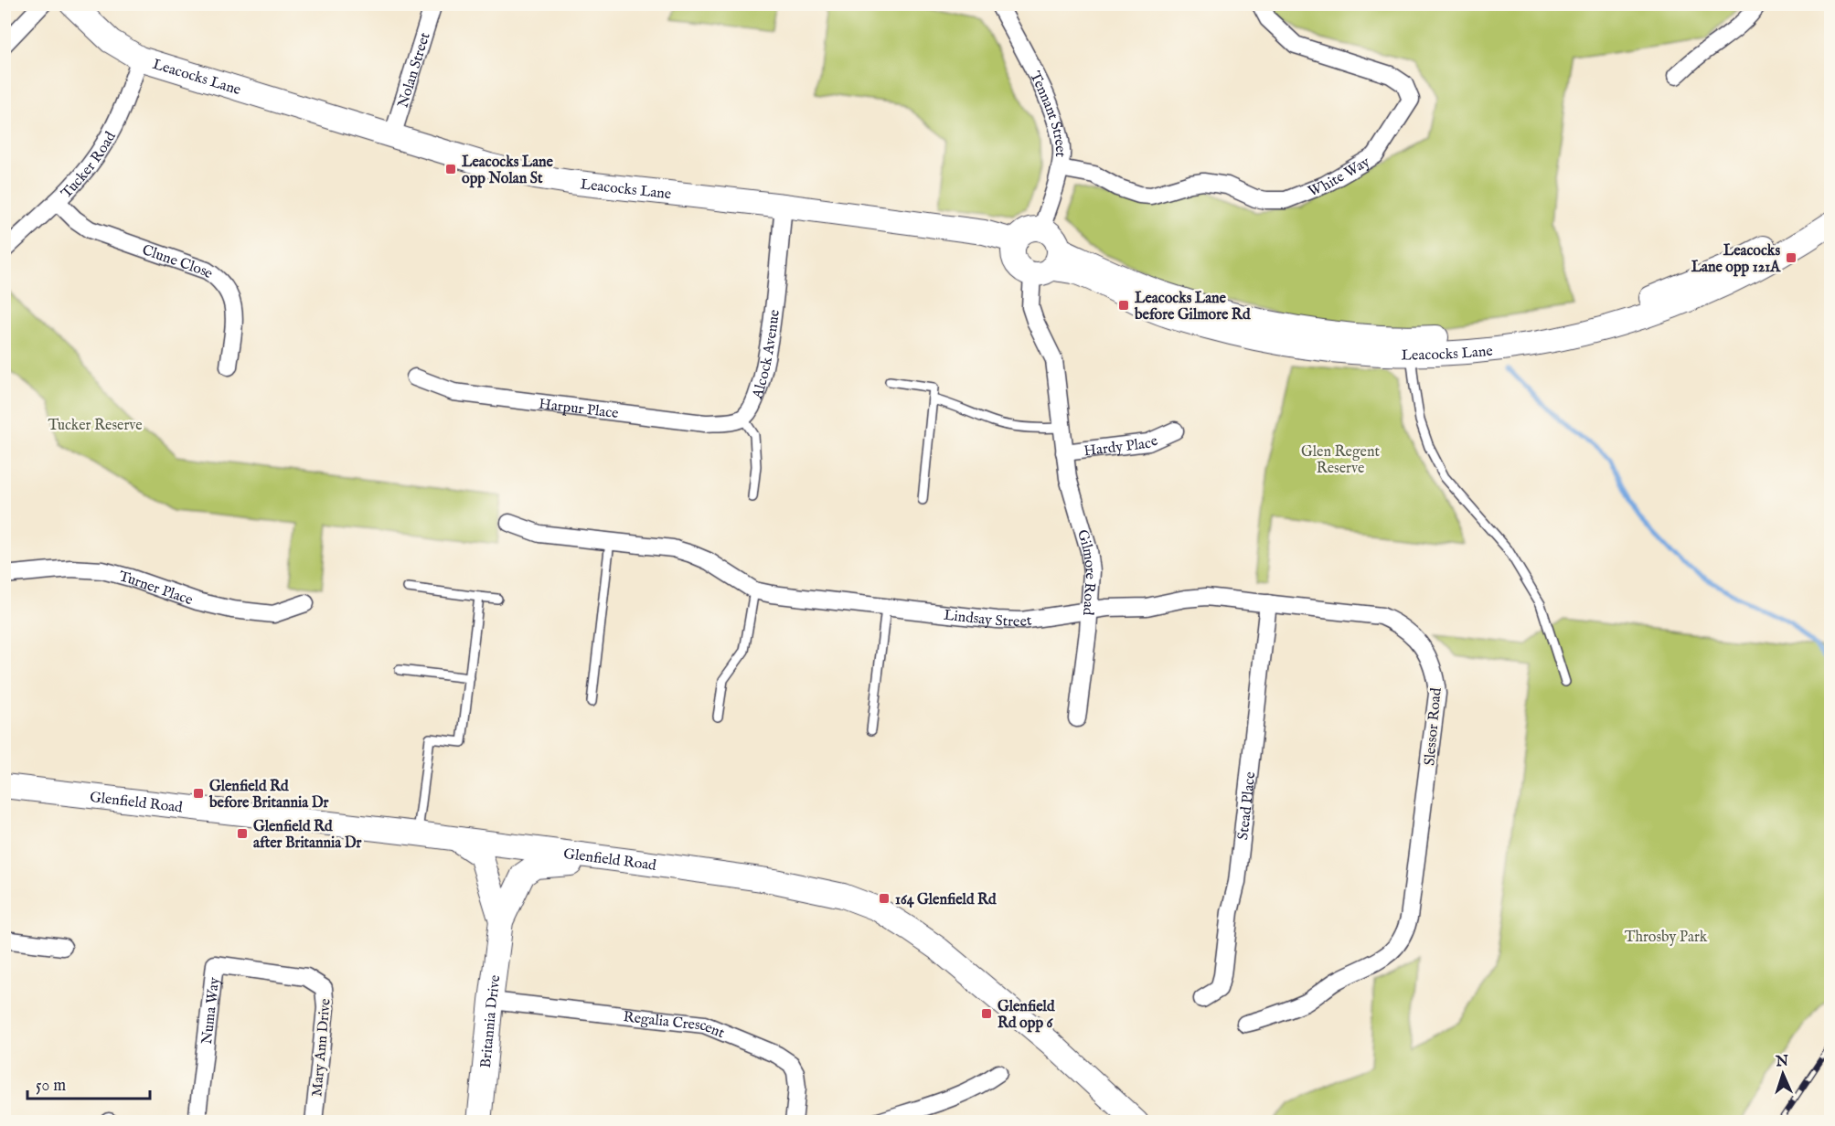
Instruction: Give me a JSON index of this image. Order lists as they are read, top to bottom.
{
  "streets": {
    "street": [
      "Nolan Street",
      "Leacocks Lane",
      "Tennant Street",
      "Tucker Road",
      "White Way",
      "Clune Close",
      "Alcock Avenue",
      "Harpur Place",
      "Hardy Place",
      "Gilmore Road",
      "Turner Place",
      "Lindsay Street",
      "Slessor Road",
      "Glenfield Road",
      "Stead Place",
      "Numa Way",
      "Britannia Drive",
      "Regalia Crescent",
      "Mary Ann Drive"
    ]
  },
  "crossings": [
    ["Nolan Street", "Leacocks Lane"],
    ["Leacocks Lane", "Tennant Street"],
    ["Leacocks Lane", "Tucker Road"],
    ["Leacocks Lane", "Alcock Avenue"],
    ["Leacocks Lane", "Gilmore Road"],
    ["Tennant Street", "White Way"],
    ["Tennant Street", "Gilmore Road"],
    ["Tucker Road", "Clune Close"],
    ["Alcock Avenue", "Harpur Place"],
    ["Hardy Place", "Gilmore Road"],
    ["Gilmore Road", "Lindsay Street"],
    ["Gilmore Road", "Slessor Road"],
    ["Lindsay Street", "Slessor Road"],
    ["Slessor Road", "Stead Place"],
    ["Glenfield Road", "Britannia Drive"],
    ["Numa Way", "Mary Ann Drive"],
    ["Britannia Drive", "Regalia Crescent"]
  ],
  "parks": ["Tucker Reserve", "Glen Regent Reserve", "Throsby Park"],
  "places": {
    "transit": [
      "Leacocks Lane opp Nolan St",
      "Leacocks Lane opp 121A",
      "Leacocks Lane before Gilmore Rd",
      "Glenfield Rd before Britannia Dr",
      "Glenfield Rd after Britannia Dr",
      "164 Glenfield Rd",
      "Glenfield Rd opp 6"
    ]
  },
  "scale_bar": "50 m",
  "north": "top"
}
